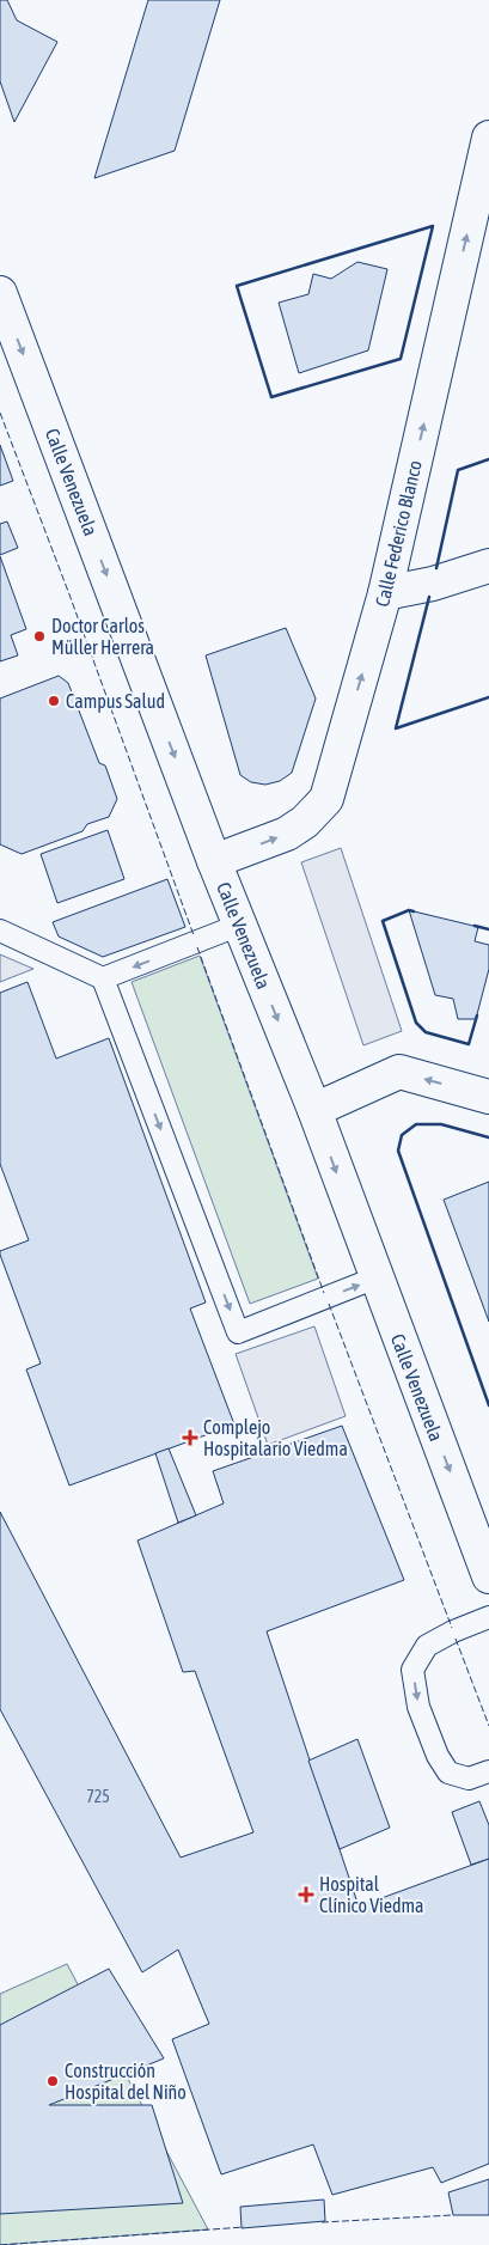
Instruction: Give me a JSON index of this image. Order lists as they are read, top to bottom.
{
  "streets": {
    "street": ["Calle Venezuela", "Calle Federico Blanco"]
  },
  "crossings": [
    ["Calle Venezuela", "Calle Federico Blanco"]
  ],
  "one_way": ["Calle Venezuela", "Calle Federico Blanco"],
  "places": {
    "other": ["Doctor Carlos Müller Herrera", "Campus Salud", "Construcción Hospital del Niño"],
    "health": ["Complejo Hospitalario Viedma", "Hospital Clínico Viedma"]
  },
  "house_numbers": ["725"]
}
